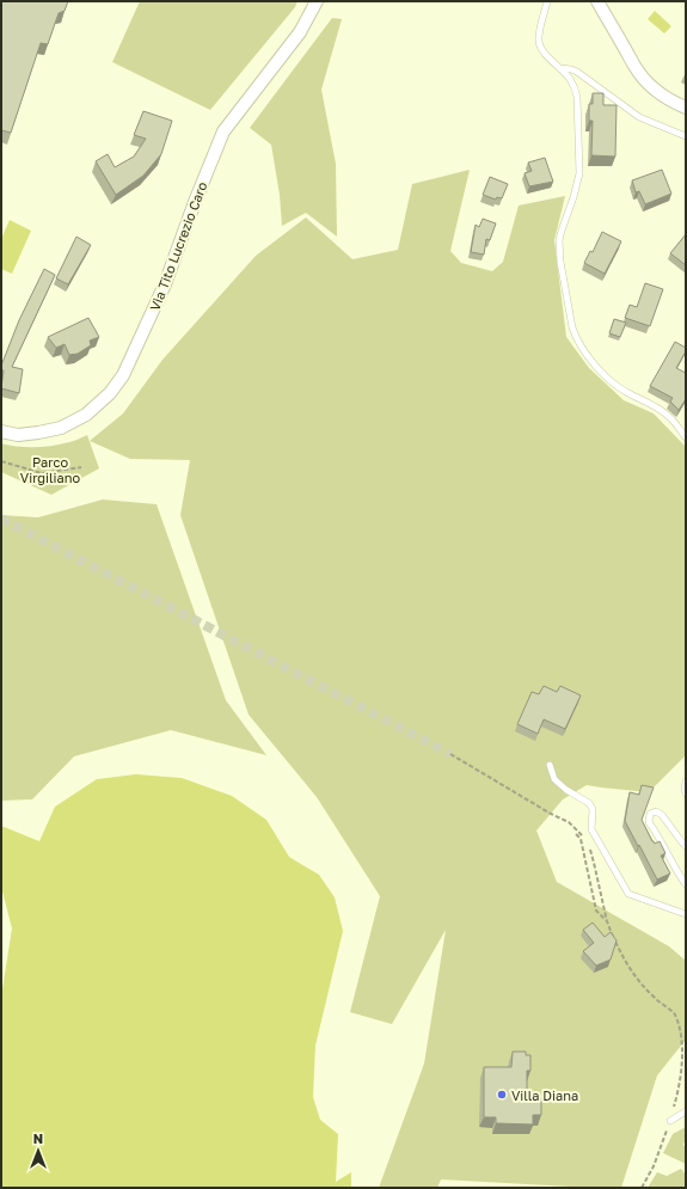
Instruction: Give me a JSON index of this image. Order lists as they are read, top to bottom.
{
  "streets": {
    "street": ["Via Tito Lucrezio Caro"]
  },
  "parks": ["Parco Virgiliano"],
  "places": ["Villa Diana"],
  "north": "top"
}
